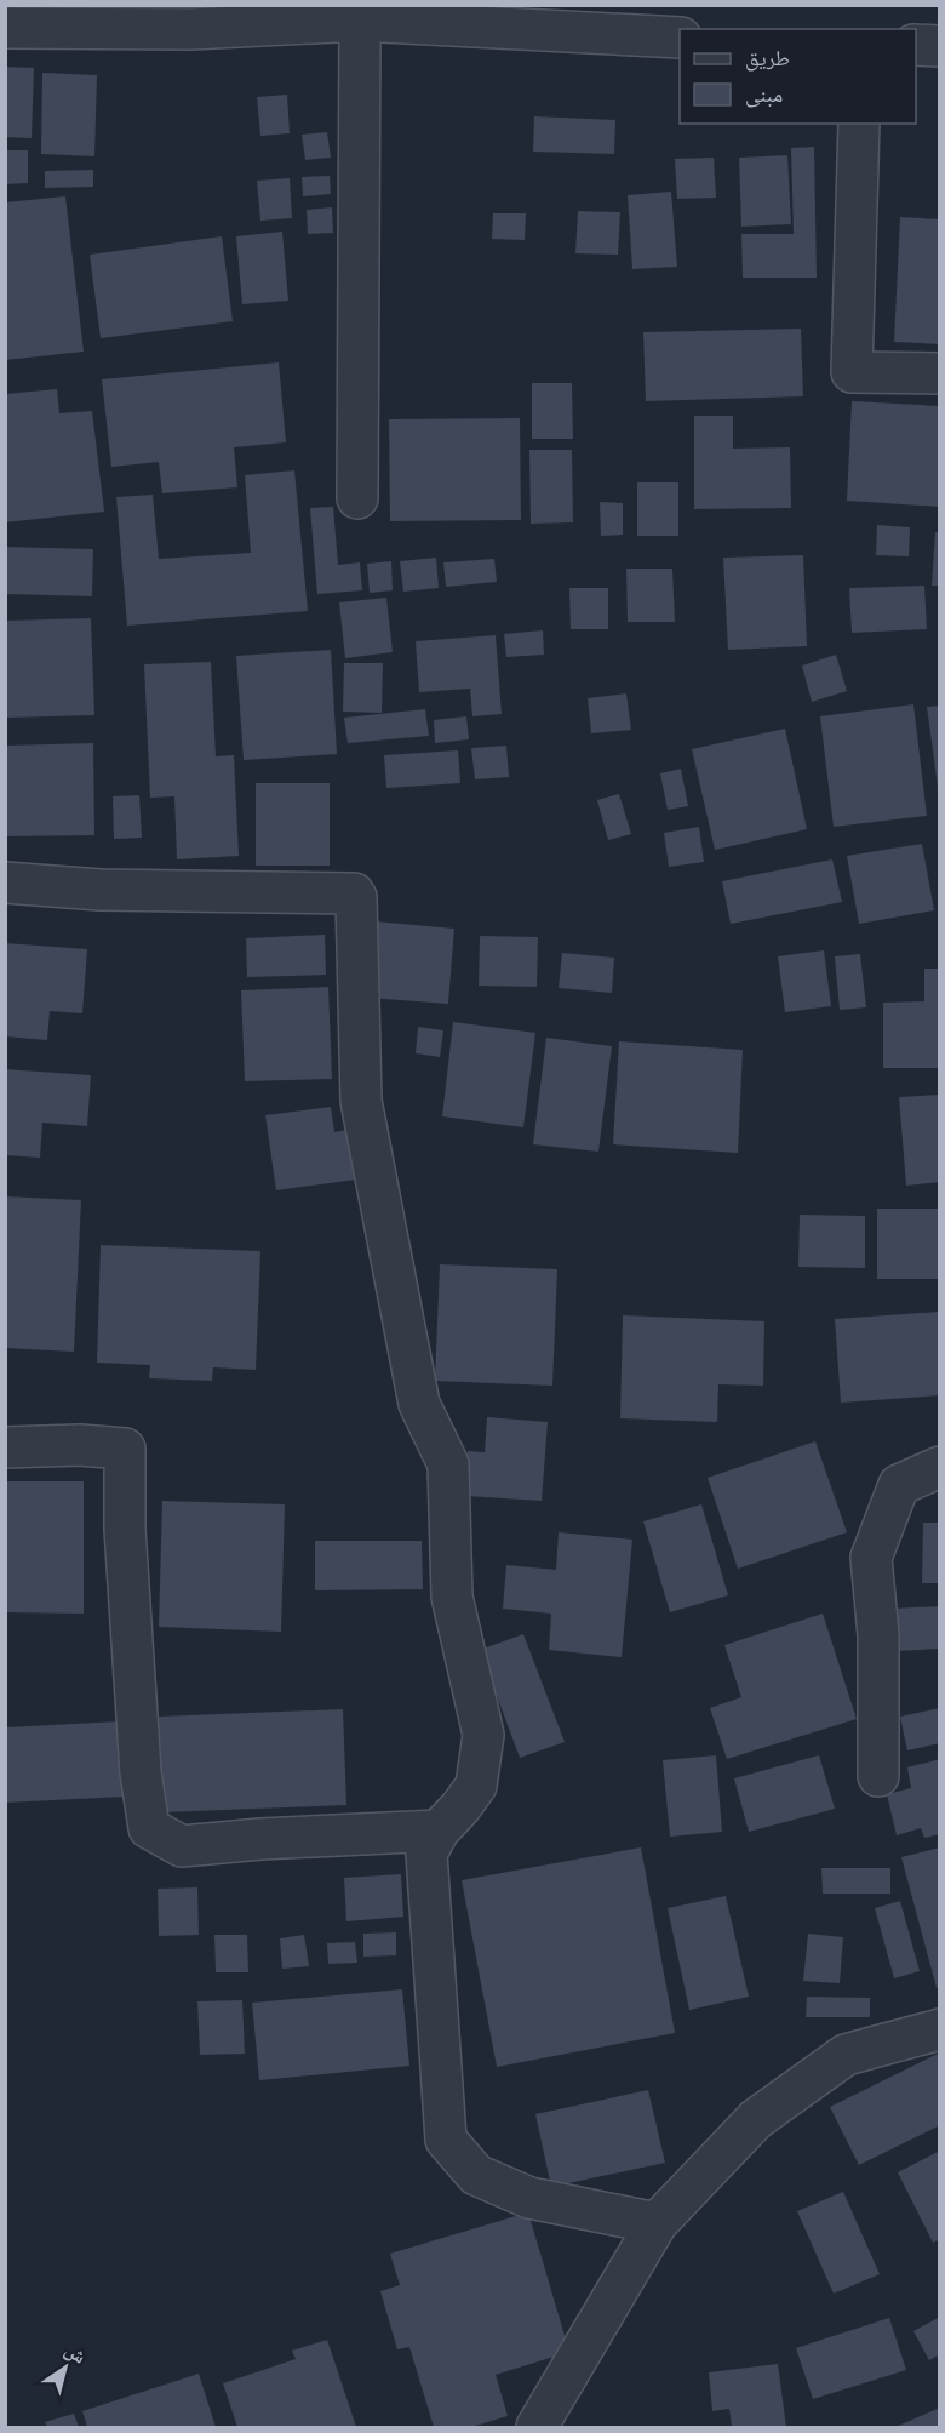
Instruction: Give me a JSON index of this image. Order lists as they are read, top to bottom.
{
  "legend": ["طريق", "مبنى"],
  "north": "top right"
}
